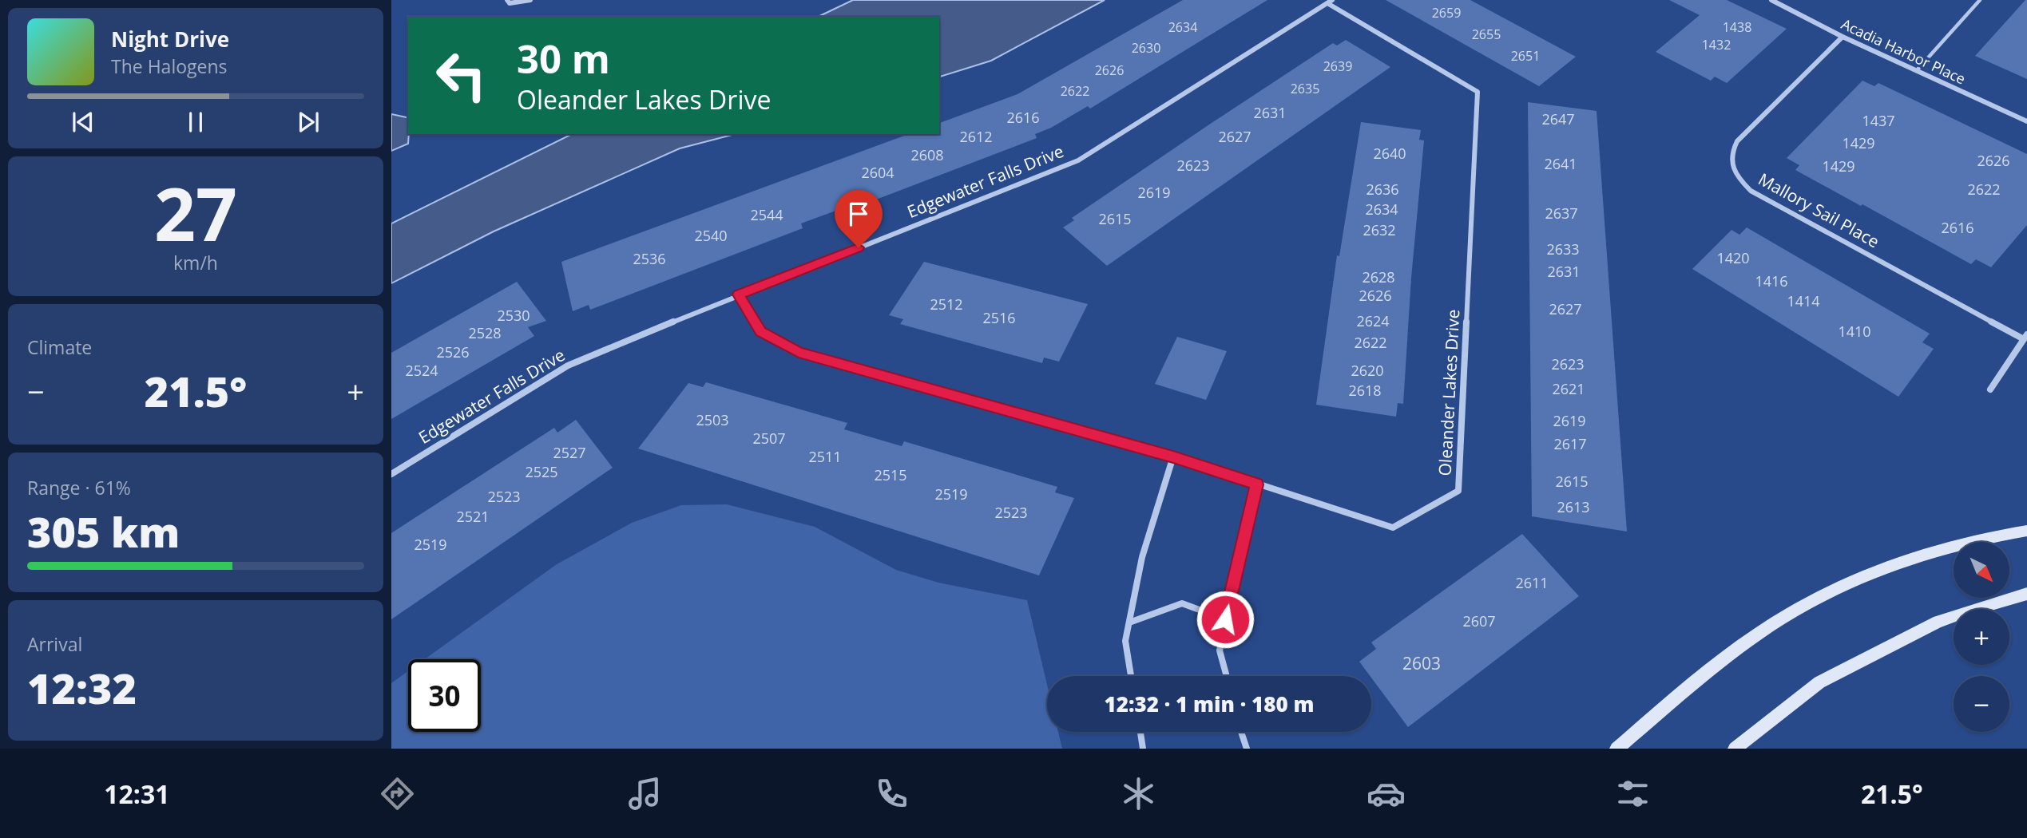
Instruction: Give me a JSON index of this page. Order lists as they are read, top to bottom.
{
  "streets": {
    "street": [
      "Acadia Harbor Place",
      "Edgewater Falls Drive",
      "Mallory Sail Place",
      "Oleander Lakes Drive"
    ]
  },
  "crossings": [
    ["Acadia Harbor Place", "Mallory Sail Place"],
    ["Edgewater Falls Drive", "Oleander Lakes Drive"]
  ],
  "house_numbers": [
    "2659",
    "2634",
    "1438",
    "2655",
    "1432",
    "2630",
    "2651",
    "2639",
    "2626",
    "2635",
    "2622",
    "2631",
    "2616",
    "2647",
    "1437",
    "2612",
    "2627",
    "1429",
    "2640",
    "2608",
    "2626",
    "2641",
    "2623",
    "1429",
    "2604",
    "2636",
    "2622",
    "2619",
    "2634",
    "2637",
    "2544",
    "2615",
    "2616",
    "2632",
    "2540",
    "2633",
    "1420",
    "2536",
    "2631",
    "2628",
    "1416",
    "2626",
    "1414",
    "2512",
    "2627",
    "2530",
    "2516",
    "2624",
    "1410",
    "2528",
    "2622",
    "2526",
    "2623",
    "2524",
    "2620",
    "2621",
    "2618",
    "2503",
    "2619",
    "2507",
    "2617",
    "2527",
    "2511",
    "2525",
    "2515",
    "2615",
    "2519",
    "2523",
    "2613",
    "2523",
    "2521",
    "2519",
    "2611",
    "2607",
    "2603"
  ],
  "north": "bottom right",
  "page": {
    "turn": ["30 m", "Oleander Lakes Drive"],
    "song": ["Night Drive", "The Halogens"],
    "tile": [
      ["27", "km/h"],
      "Climate",
      ["Range · 61%", "305 km"],
      ["Arrival", "12:32"]
    ],
    "heat": ["−", "21.5°", "+"],
    "map_buttons": ["+", "−"],
    "limit": "30",
    "trip": "12:32 · 1 min · 180 m",
    "tabs": ["12:31", "21.5°"]
  }
}
